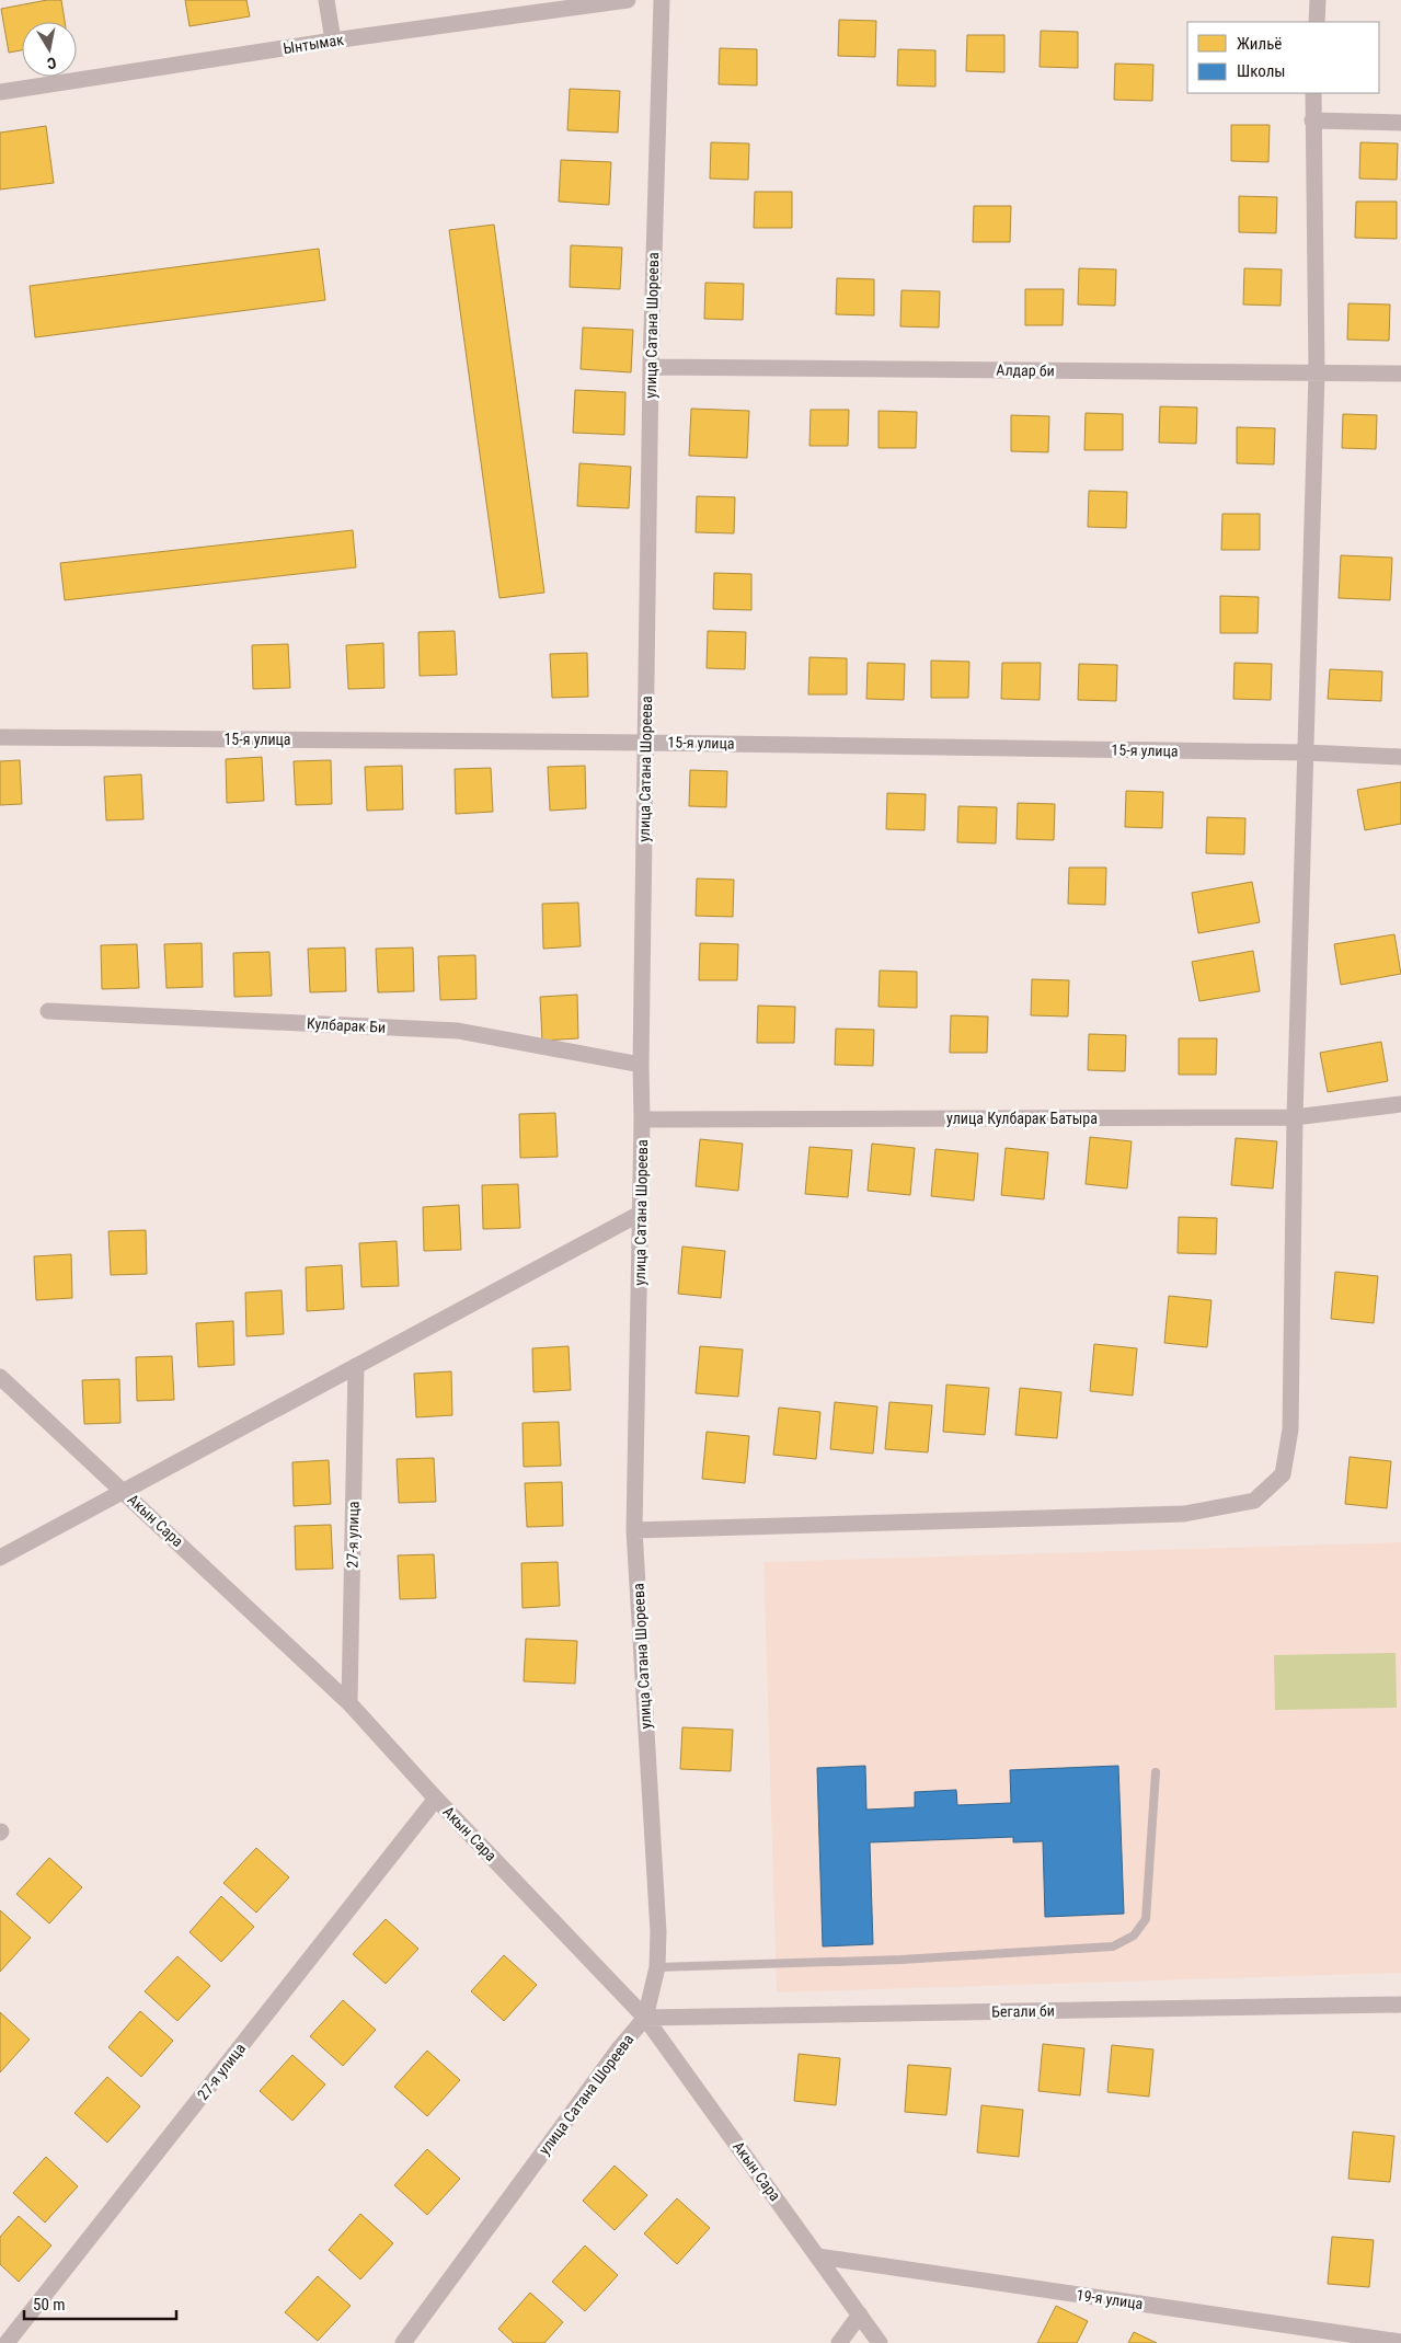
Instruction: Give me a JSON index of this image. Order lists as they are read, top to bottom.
{
  "streets": {
    "street": [
      "Ынтымак",
      "улица Сатана Шореева",
      "Алдар би",
      "15-я улица",
      "Кулбарак Би",
      "улица Кулбарак Батыра",
      "Акын Сара",
      "27-я улица",
      "Бегали би",
      "19-я улица"
    ]
  },
  "crossings": [
    ["улица Сатана Шореева", "Алдар би"],
    ["улица Сатана Шореева", "15-я улица"],
    ["улица Сатана Шореева", "Кулбарак Би"],
    ["улица Сатана Шореева", "улица Кулбарак Батыра"],
    ["улица Сатана Шореева", "Акын Сара"],
    ["улица Сатана Шореева", "Бегали би"],
    ["Акын Сара", "27-я улица"],
    ["Акын Сара", "Бегали би"],
    ["Акын Сара", "19-я улица"]
  ],
  "legend": ["Жильё", "Школы"],
  "scale_bar": "50 m",
  "north": "bottom"
}
